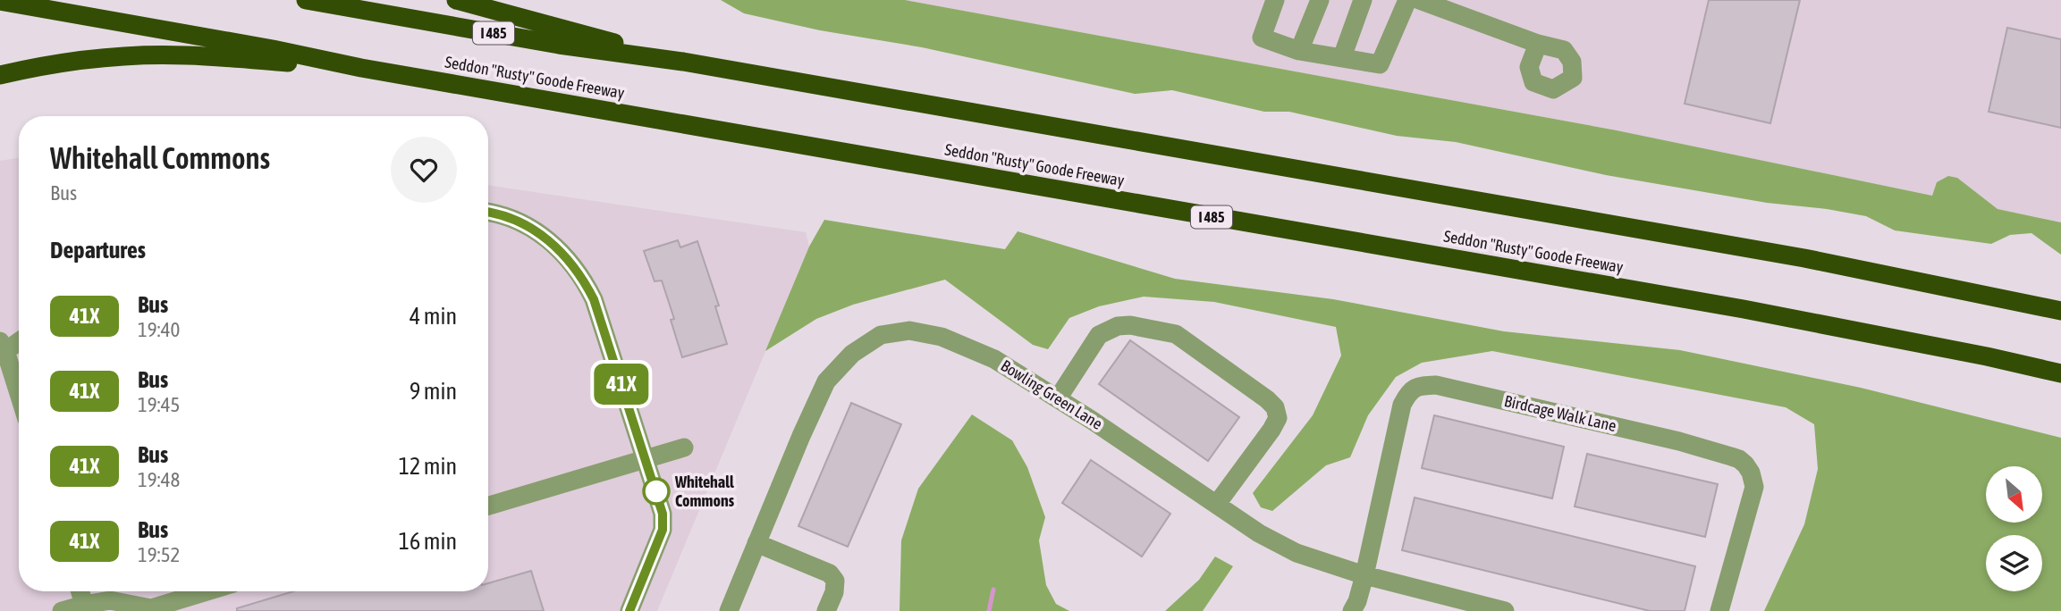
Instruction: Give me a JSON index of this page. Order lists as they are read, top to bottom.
{
  "streets": {
    "highway": ["I 485", "Seddon \"Rusty\" Goode Freeway"],
    "street": ["Bowling Green Lane", "Birdcage Walk Lane"]
  },
  "crossings": [
    ["Bowling Green Lane", "Birdcage Walk Lane"]
  ],
  "places": ["Whitehall Commons"],
  "lines": ["bus line 41X"],
  "north": "bottom right",
  "page": {
    "on_map": "41X",
    "heading": [
      ["Whitehall Commons", "Bus"],
      "Departures"
    ],
    "list": [
      {
        "mark": "41X",
        "name": "Bus",
        "note": "19:40",
        "value": "4 min"
      },
      {
        "mark": "41X",
        "name": "Bus",
        "note": "19:45",
        "value": "9 min"
      },
      {
        "mark": "41X",
        "name": "Bus",
        "note": "19:48",
        "value": "12 min"
      },
      {
        "mark": "41X",
        "name": "Bus",
        "note": "19:52",
        "value": "16 min"
      }
    ]
  }
}
